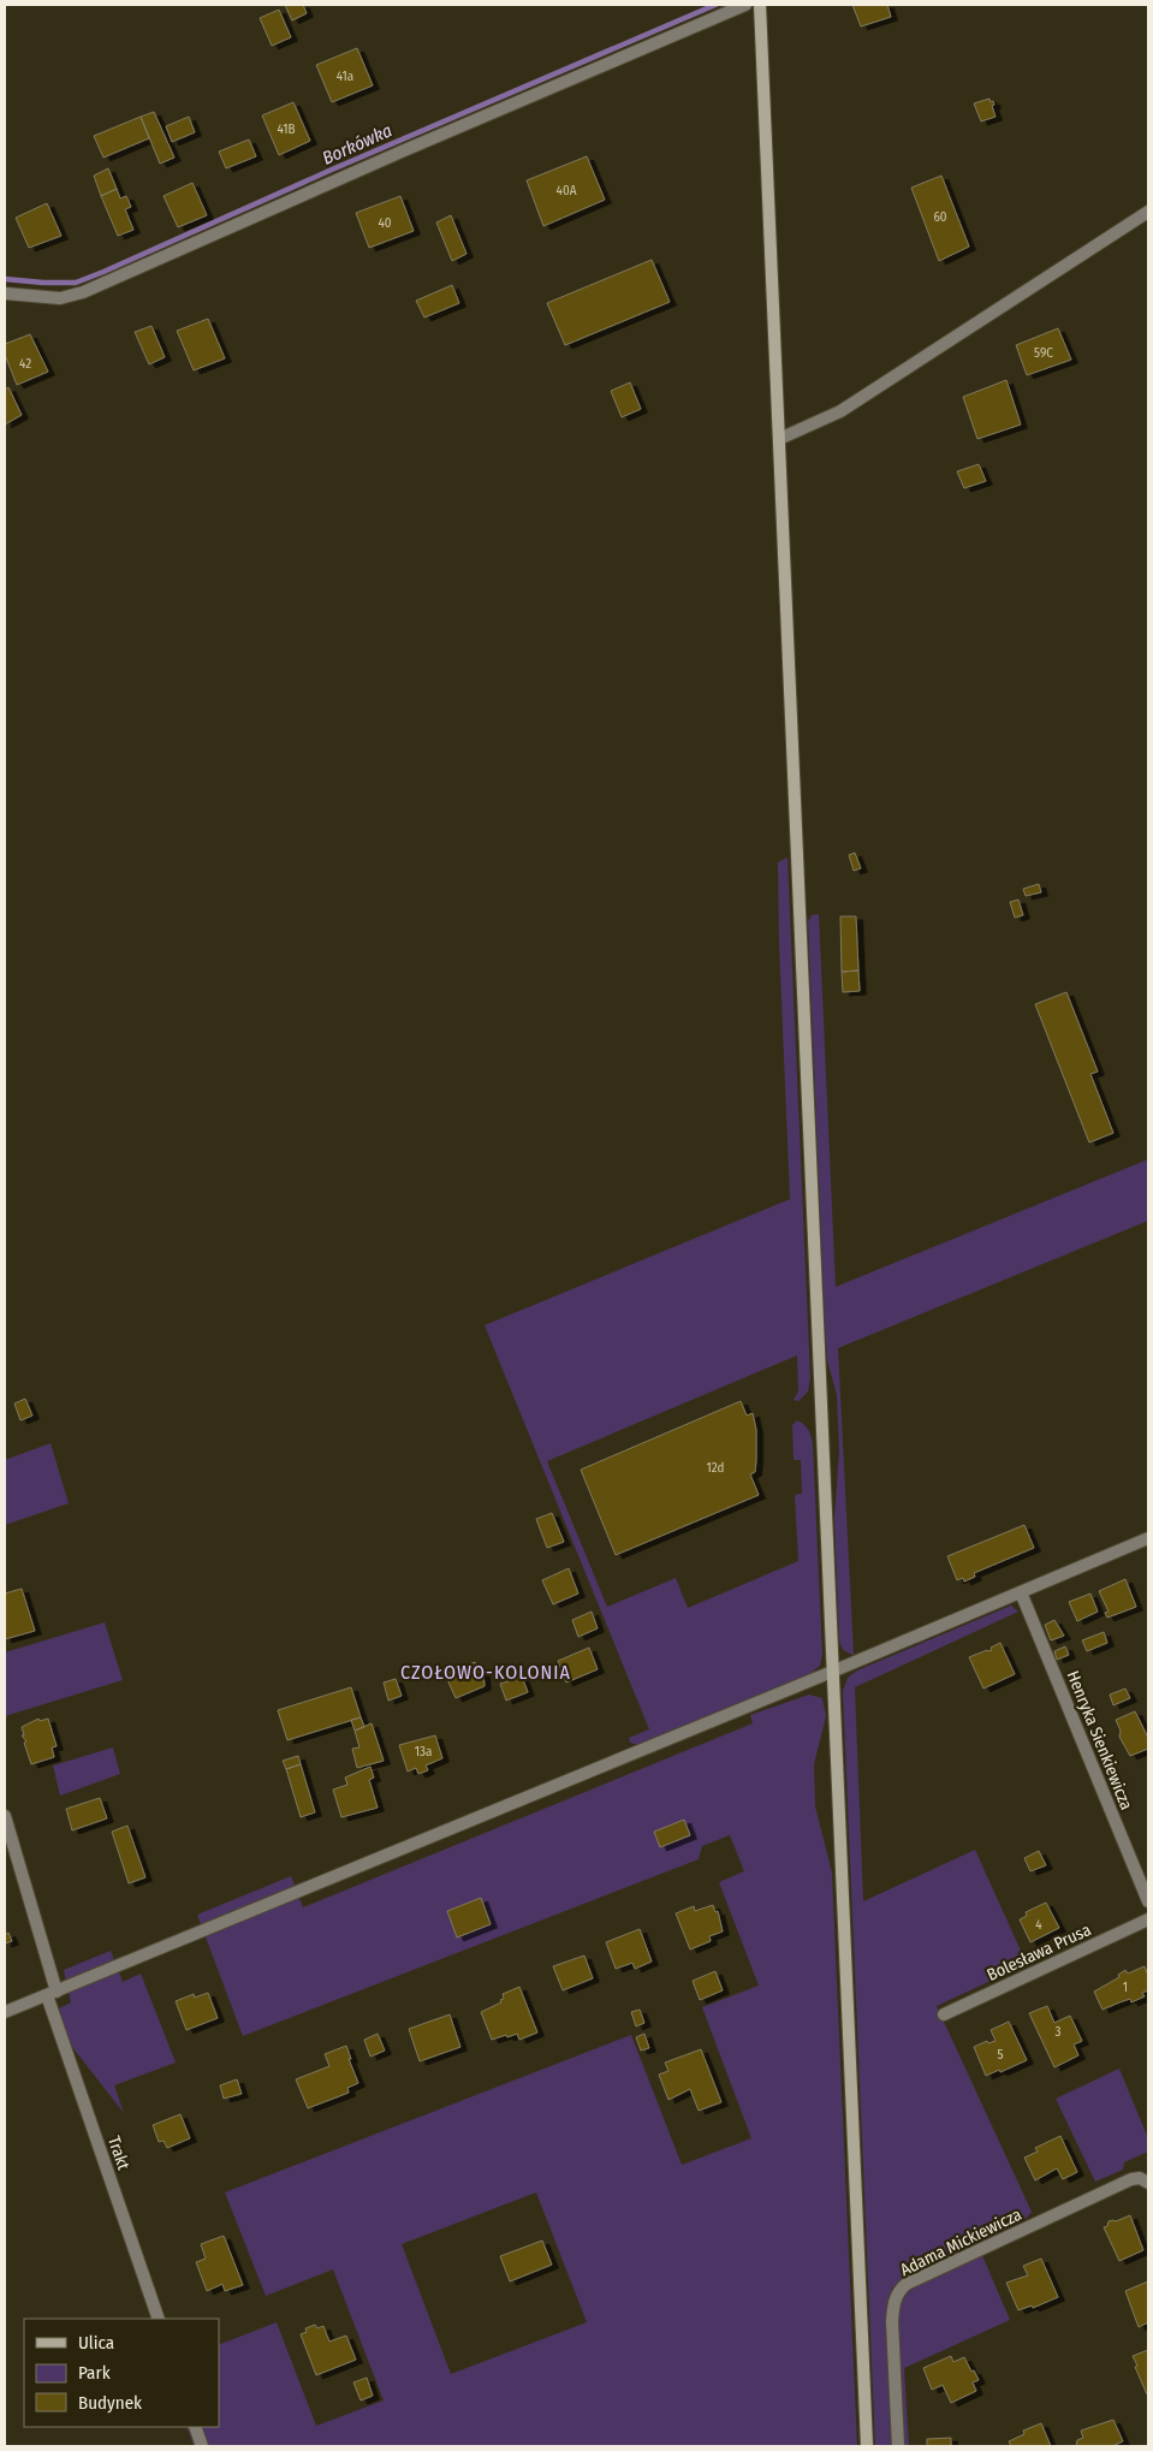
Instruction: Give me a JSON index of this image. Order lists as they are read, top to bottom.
{
  "streets": {
    "street": [
      "Henryka Sienkiewicza",
      "Bolesława Prusa",
      "Trakt",
      "Adama Mickiewicza"
    ]
  },
  "districts": ["CZOŁOWO-KOLONIA"],
  "water": ["Borkówka"],
  "house_numbers": [
    "41a",
    "41B",
    "40A",
    "60",
    "40",
    "59C",
    "42",
    "12d",
    "13a",
    "4",
    "1",
    "3",
    "5"
  ],
  "legend": ["Ulica", "Park", "Budynek"]
}
